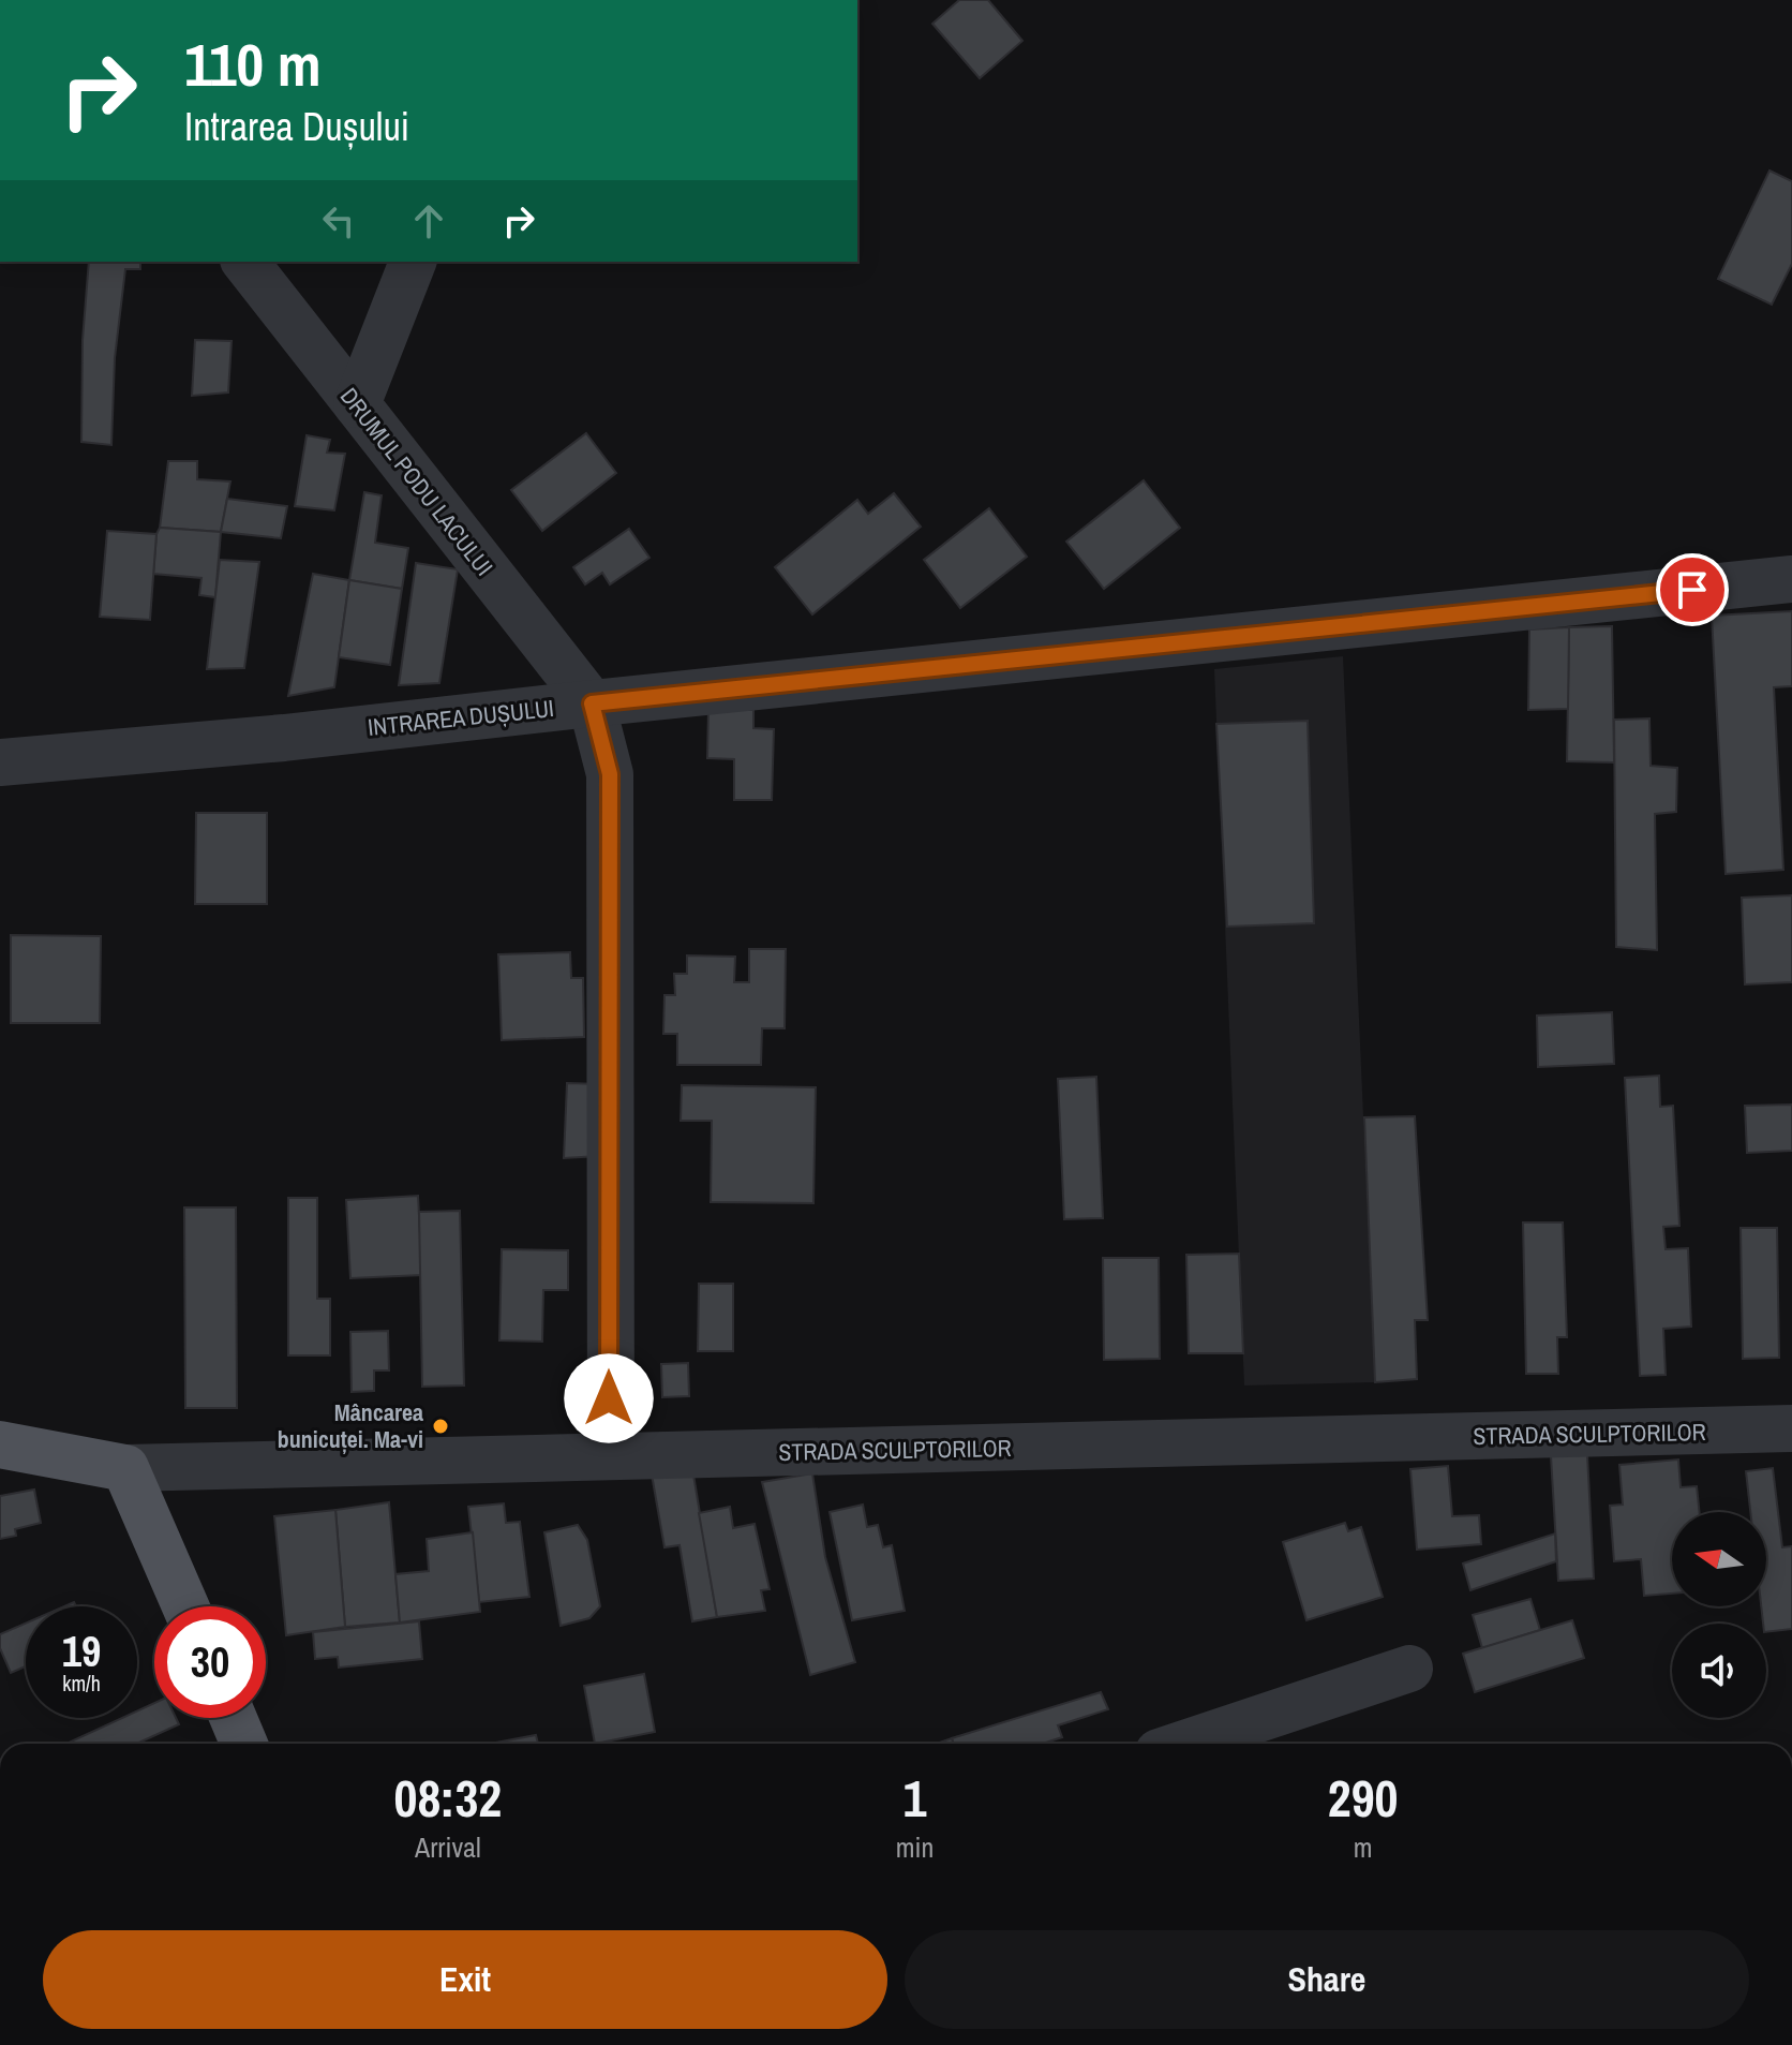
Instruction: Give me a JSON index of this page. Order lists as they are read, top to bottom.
{
  "streets": {
    "main road": ["STRADA SCULPTORILOR"],
    "street": ["DRUMUL PODU LACULUI", "INTRAREA DUȘULUI"]
  },
  "crossings": [
    ["DRUMUL PODU LACULUI", "INTRAREA DUȘULUI"]
  ],
  "places": ["Mâncarea bunicuței. Ma-vi"],
  "north": "left",
  "page": {
    "turn": ["110 m", "Intrarea Dușului"],
    "speed": "19 km/h",
    "limit": "30",
    "eta": [
      "08:32",
      "Arrival",
      "1",
      "min",
      "290",
      "m"
    ],
    "buttons": ["Exit", "Share"]
  }
}
